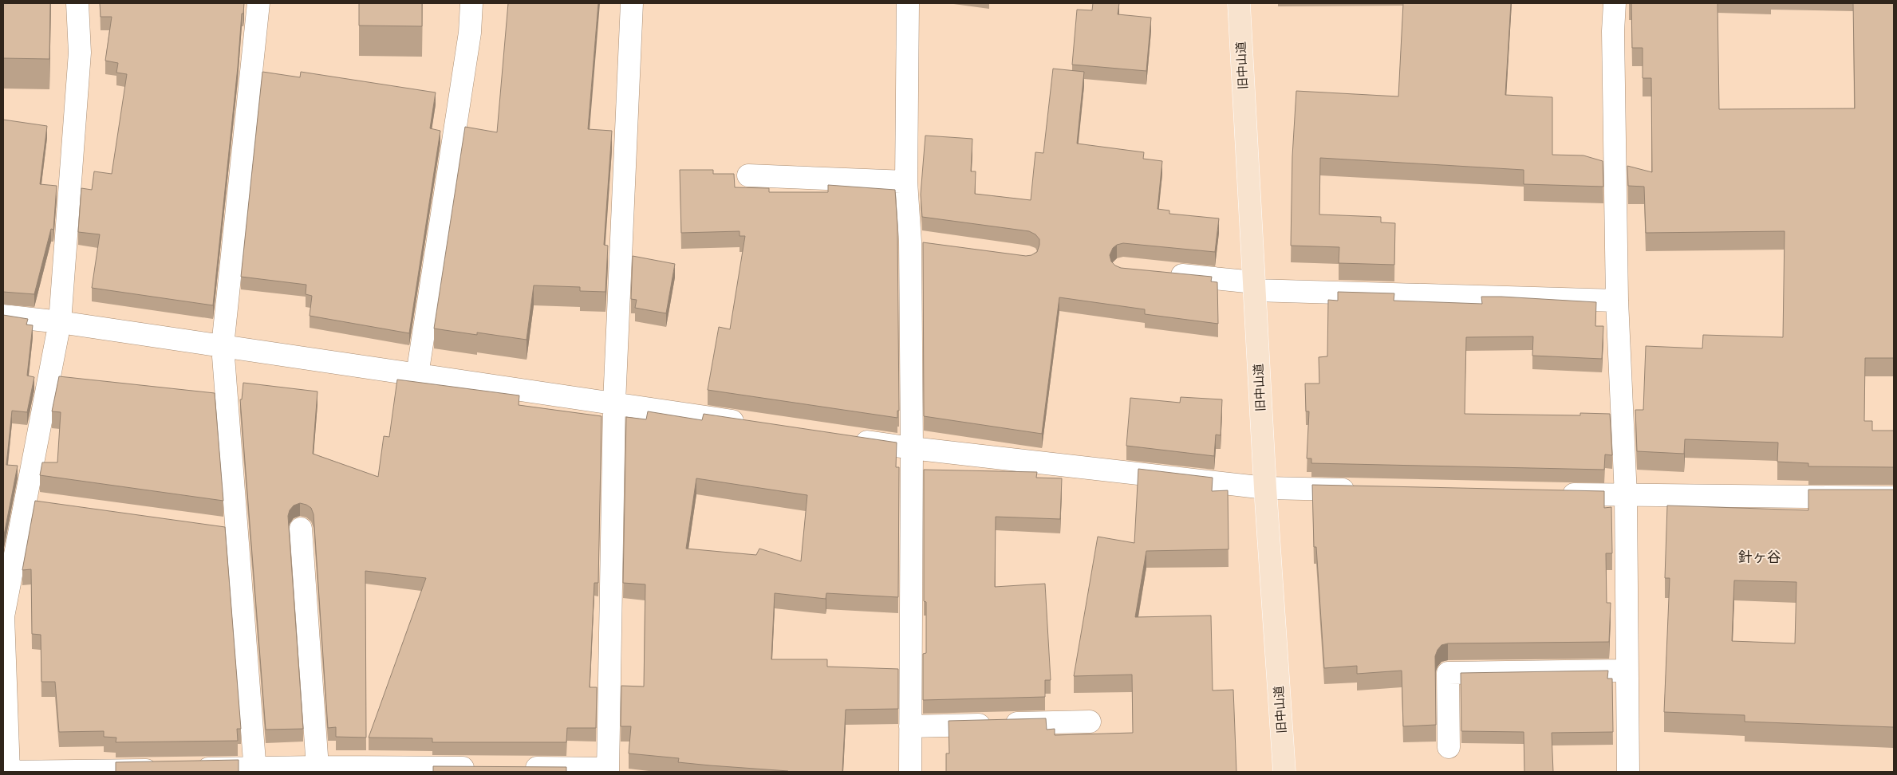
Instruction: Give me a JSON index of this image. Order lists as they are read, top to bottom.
{
  "streets": {
    "main road": ["旧中山道"]
  },
  "districts": ["針ヶ谷"]
}
